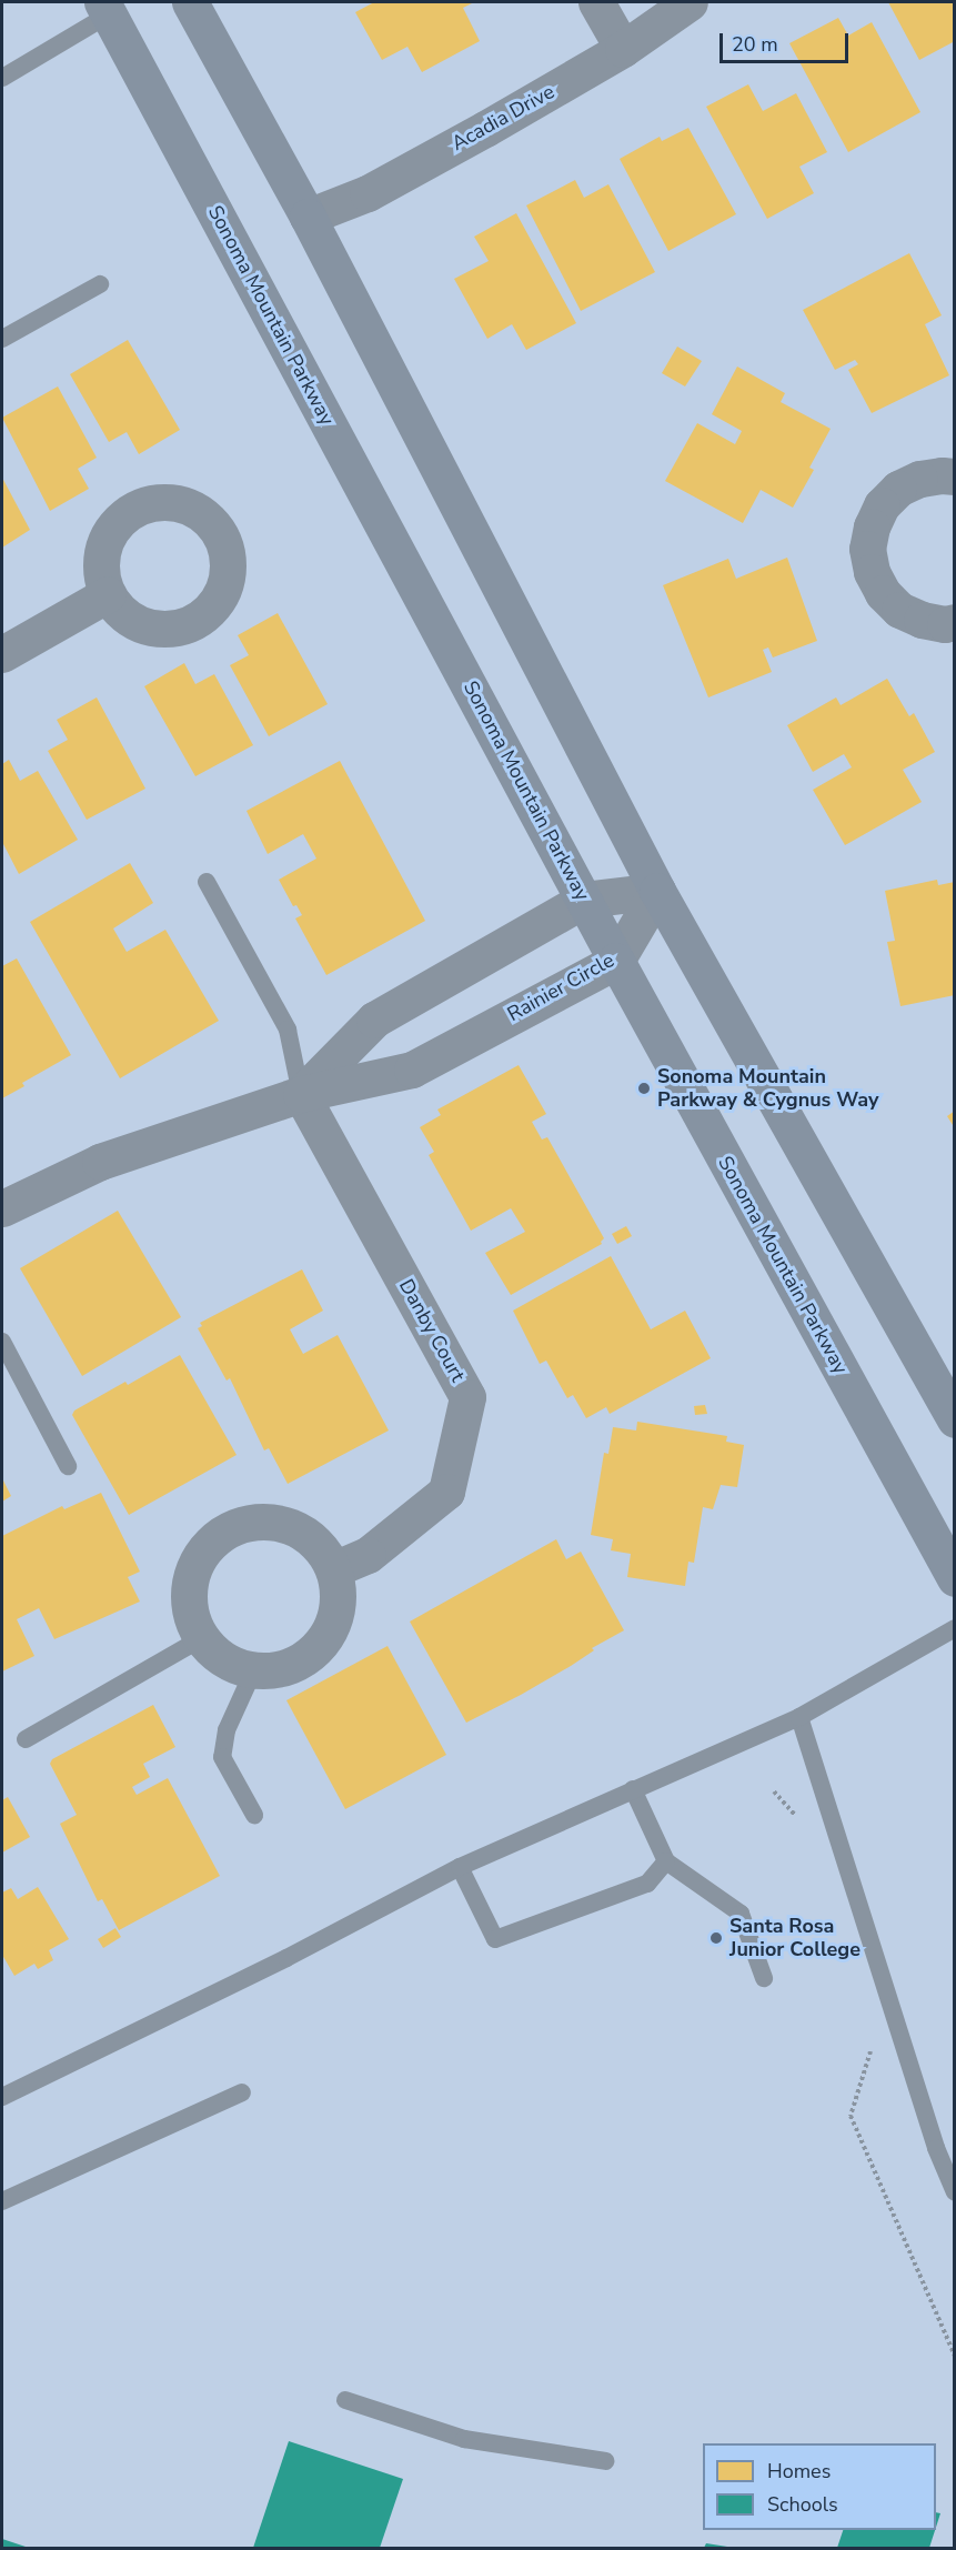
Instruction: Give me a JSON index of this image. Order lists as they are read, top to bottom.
{
  "streets": {
    "main road": ["Sonoma Mountain Parkway"],
    "street": ["Acadia Drive", "Rainier Circle", "Danby Court"]
  },
  "crossings": [
    ["Sonoma Mountain Parkway", "Rainier Circle"],
    ["Rainier Circle", "Danby Court"]
  ],
  "places": ["Sonoma Mountain Parkway & Cygnus Way", "Santa Rosa Junior College"],
  "legend": ["Homes", "Schools"],
  "scale_bar": "20 m"
}
